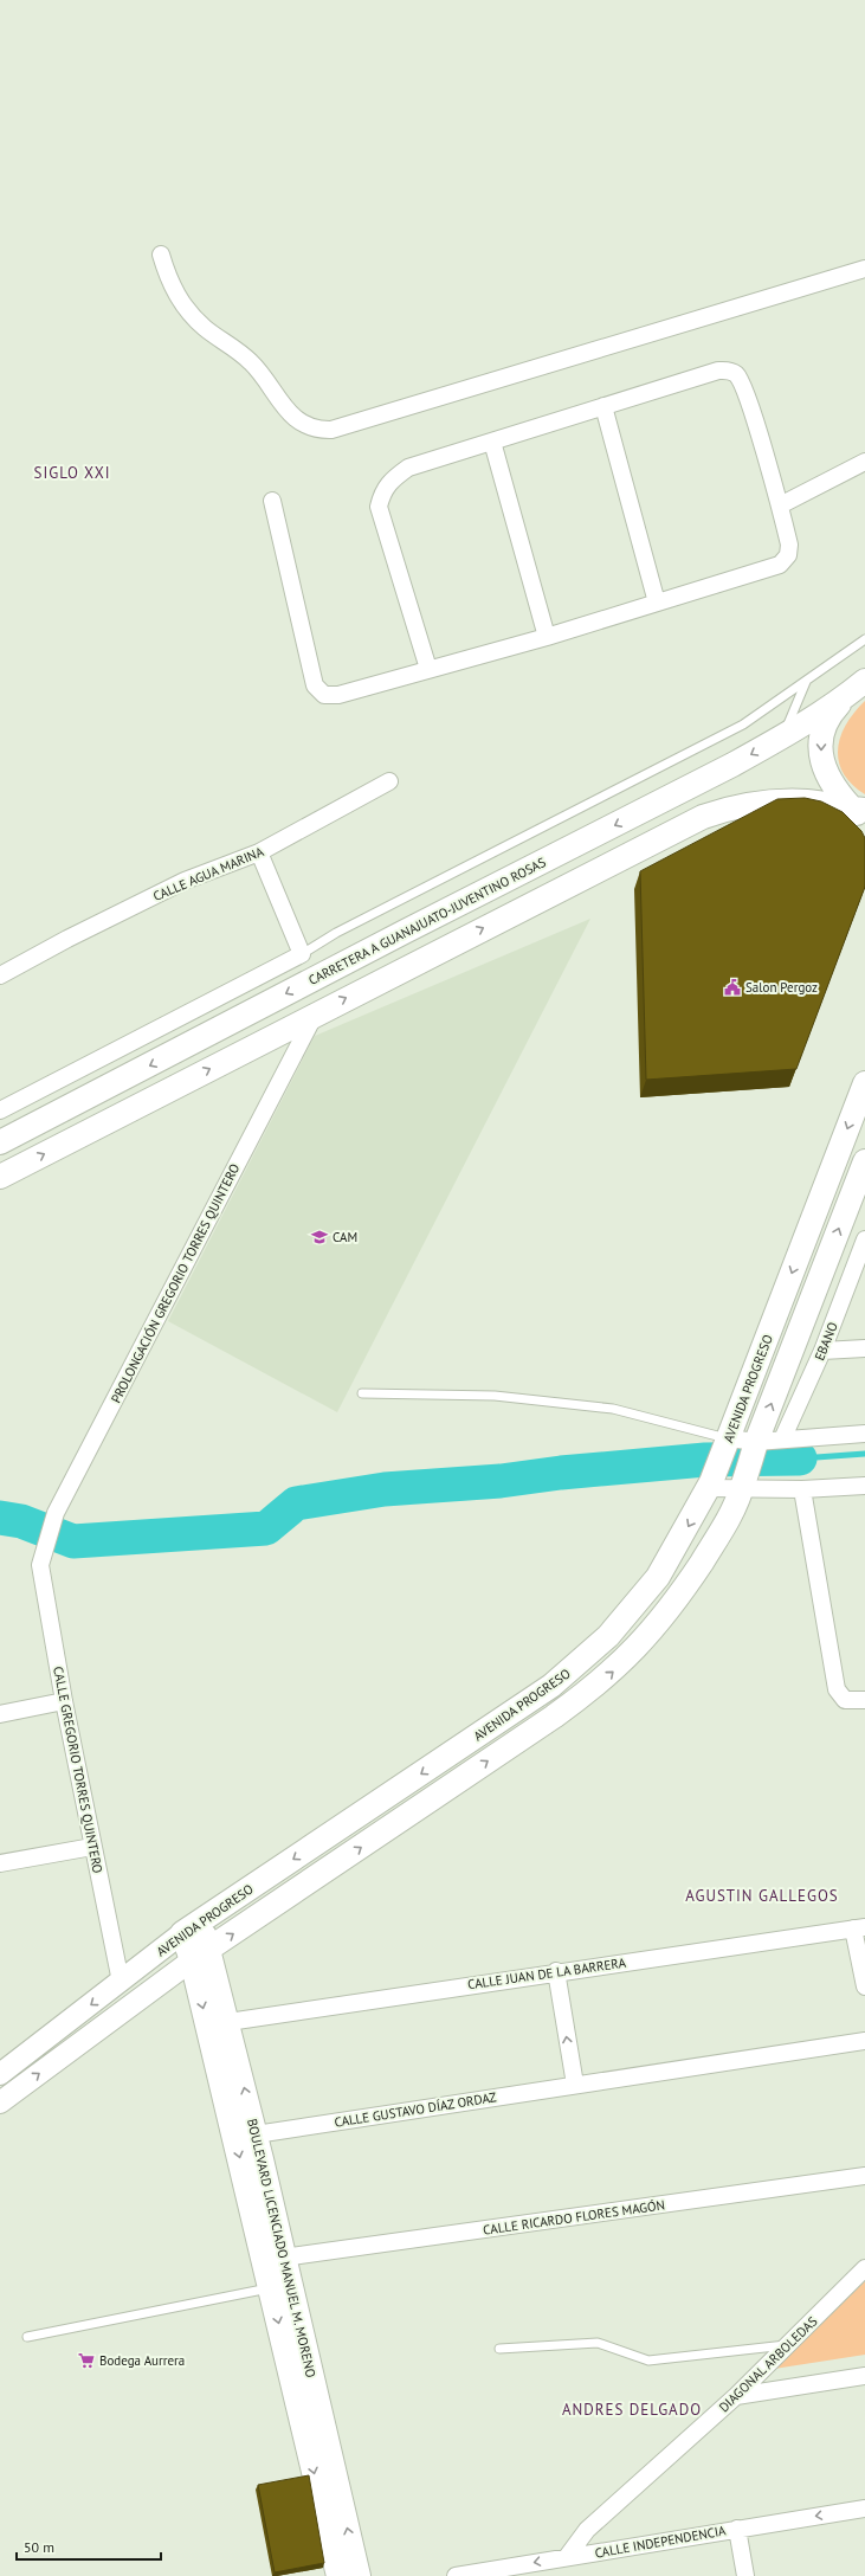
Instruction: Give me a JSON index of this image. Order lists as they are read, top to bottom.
{
  "streets": {
    "main road": ["CARRETERA A GUANAJUATO-JUVENTINO ROSAS", "AVENIDA PROGRESO", "BOULEVARD LICENCIADO MANUEL M. MORENO"],
    "street": [
      "CALLE AGUA MARINA",
      "PROLONGACIÓN GREGORIO TORRES QUINTERO",
      "EBANO",
      "CALLE GREGORIO TORRES QUINTERO",
      "CALLE JUAN DE LA BARRERA",
      "CALLE GUSTAVO DÍAZ ORDAZ",
      "CALLE RICARDO FLORES MAGÓN",
      "DIAGONAL ARBOLEDAS",
      "CALLE INDEPENDENCIA"
    ]
  },
  "crossings": [
    ["PROLONGACIÓN GREGORIO TORRES QUINTERO", "CALLE GREGORIO TORRES QUINTERO"],
    ["AVENIDA PROGRESO", "CALLE GREGORIO TORRES QUINTERO"],
    ["AVENIDA PROGRESO", "BOULEVARD LICENCIADO MANUEL M. MORENO"],
    ["CALLE JUAN DE LA BARRERA", "BOULEVARD LICENCIADO MANUEL M. MORENO"],
    ["CALLE GUSTAVO DÍAZ ORDAZ", "BOULEVARD LICENCIADO MANUEL M. MORENO"],
    ["CALLE RICARDO FLORES MAGÓN", "BOULEVARD LICENCIADO MANUEL M. MORENO"],
    ["DIAGONAL ARBOLEDAS", "CALLE INDEPENDENCIA"]
  ],
  "districts": ["SIGLO XXI", "AGUSTIN GALLEGOS", "ANDRES DELGADO"],
  "places": {
    "public building": ["Salon Pergoz"],
    "school or university": ["CAM"],
    "supermarket": ["Bodega Aurrera"]
  },
  "scale_bar": "50 m"
}
